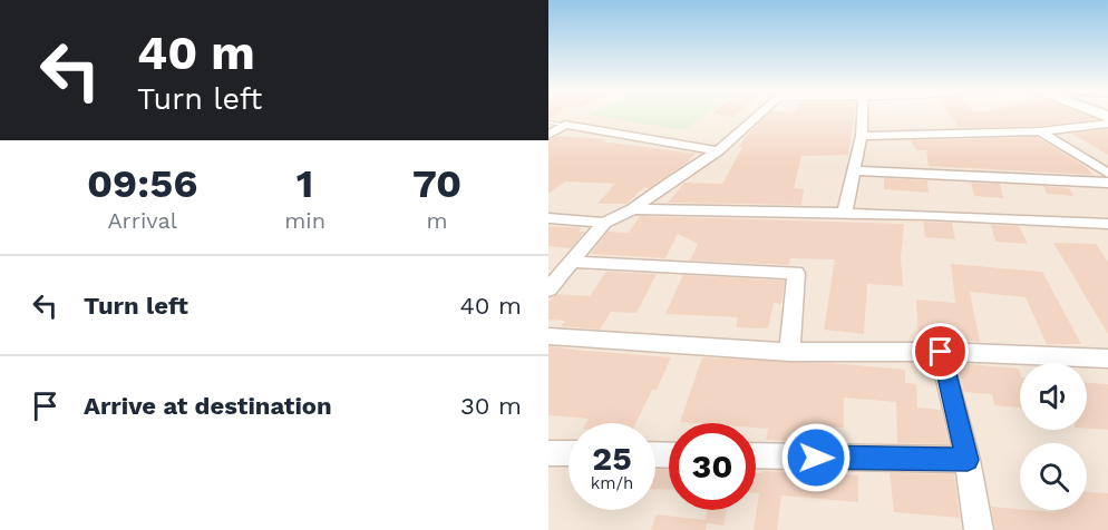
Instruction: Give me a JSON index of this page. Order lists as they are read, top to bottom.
{
  "page": {
    "turn": ["40 m", "Turn left"],
    "eta": [
      "09:56",
      "Arrival",
      "1",
      "min",
      "70",
      "m"
    ],
    "list": [
      {
        "name": "Turn left",
        "value": "40 m"
      },
      {
        "name": "Arrive at destination",
        "value": "30 m"
      }
    ],
    "speed": "25 km/h",
    "limit": "30"
  }
}
